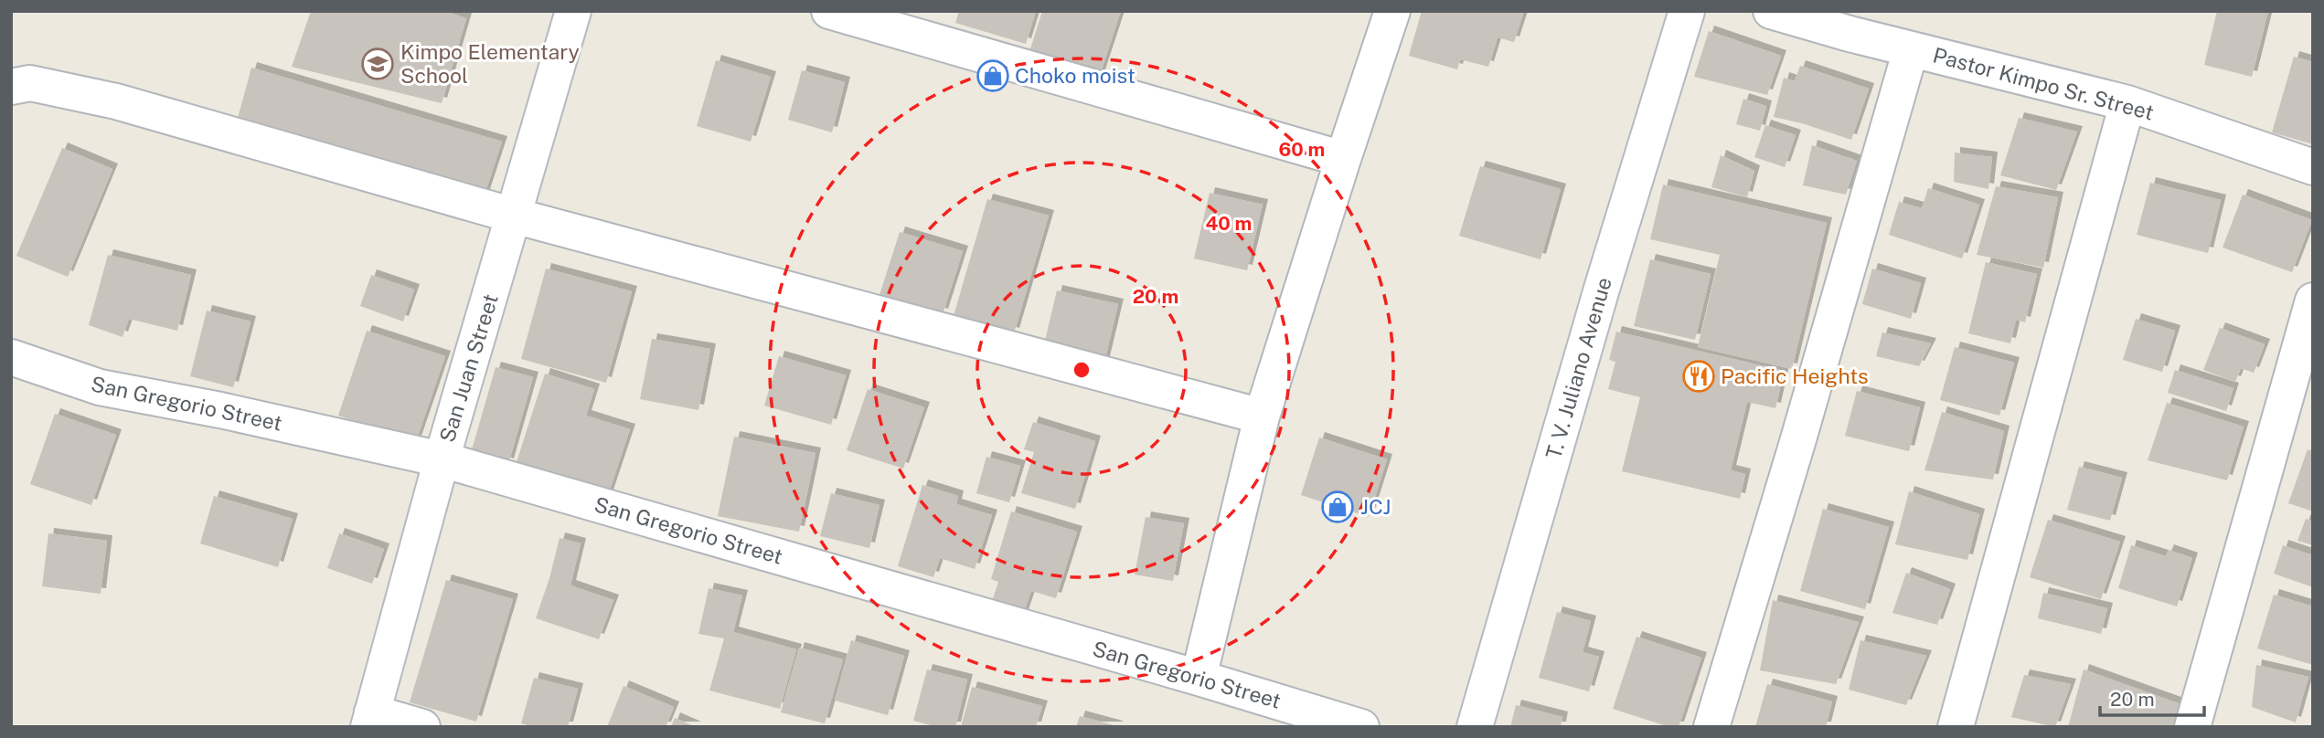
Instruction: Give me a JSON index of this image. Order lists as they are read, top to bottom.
{
  "streets": {
    "street": [
      "Pastor Kimpo Sr. Street",
      "San Juan Street",
      "T. V. Juliano Avenue",
      "San Gregorio Street"
    ]
  },
  "crossings": [
    ["San Juan Street", "San Gregorio Street"]
  ],
  "places": {
    "school or university": ["Kimpo Elementary School"],
    "shop": ["Choko moist", "JCJ"],
    "restaurant": ["Pacific Heights"]
  },
  "scale_bar": "20 m",
  "rings": ["60 m", "40 m", "20 m"]
}
